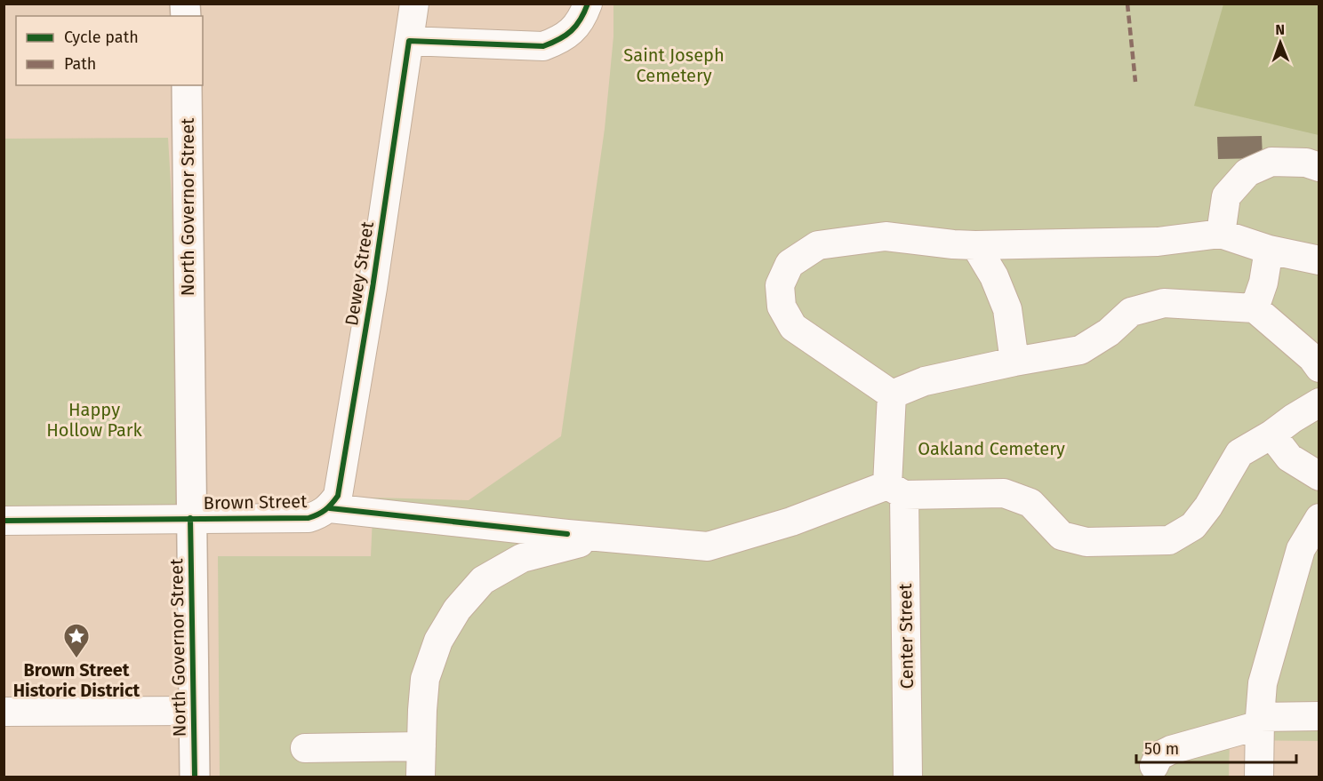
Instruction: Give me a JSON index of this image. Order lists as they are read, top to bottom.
{
  "streets": {
    "main road": ["North Governor Street"],
    "street": ["Dewey Street", "Brown Street", "Center Street"]
  },
  "crossings": [
    ["North Governor Street", "Brown Street"],
    ["Dewey Street", "Brown Street"],
    ["Brown Street", "Center Street"]
  ],
  "parks": ["Saint Joseph Cemetery", "Happy Hollow Park", "Oakland Cemetery"],
  "places": {
    "place": ["Brown Street Historic District"]
  },
  "legend": ["Cycle path", "Path"],
  "scale_bar": "50 m",
  "north": "top"
}
